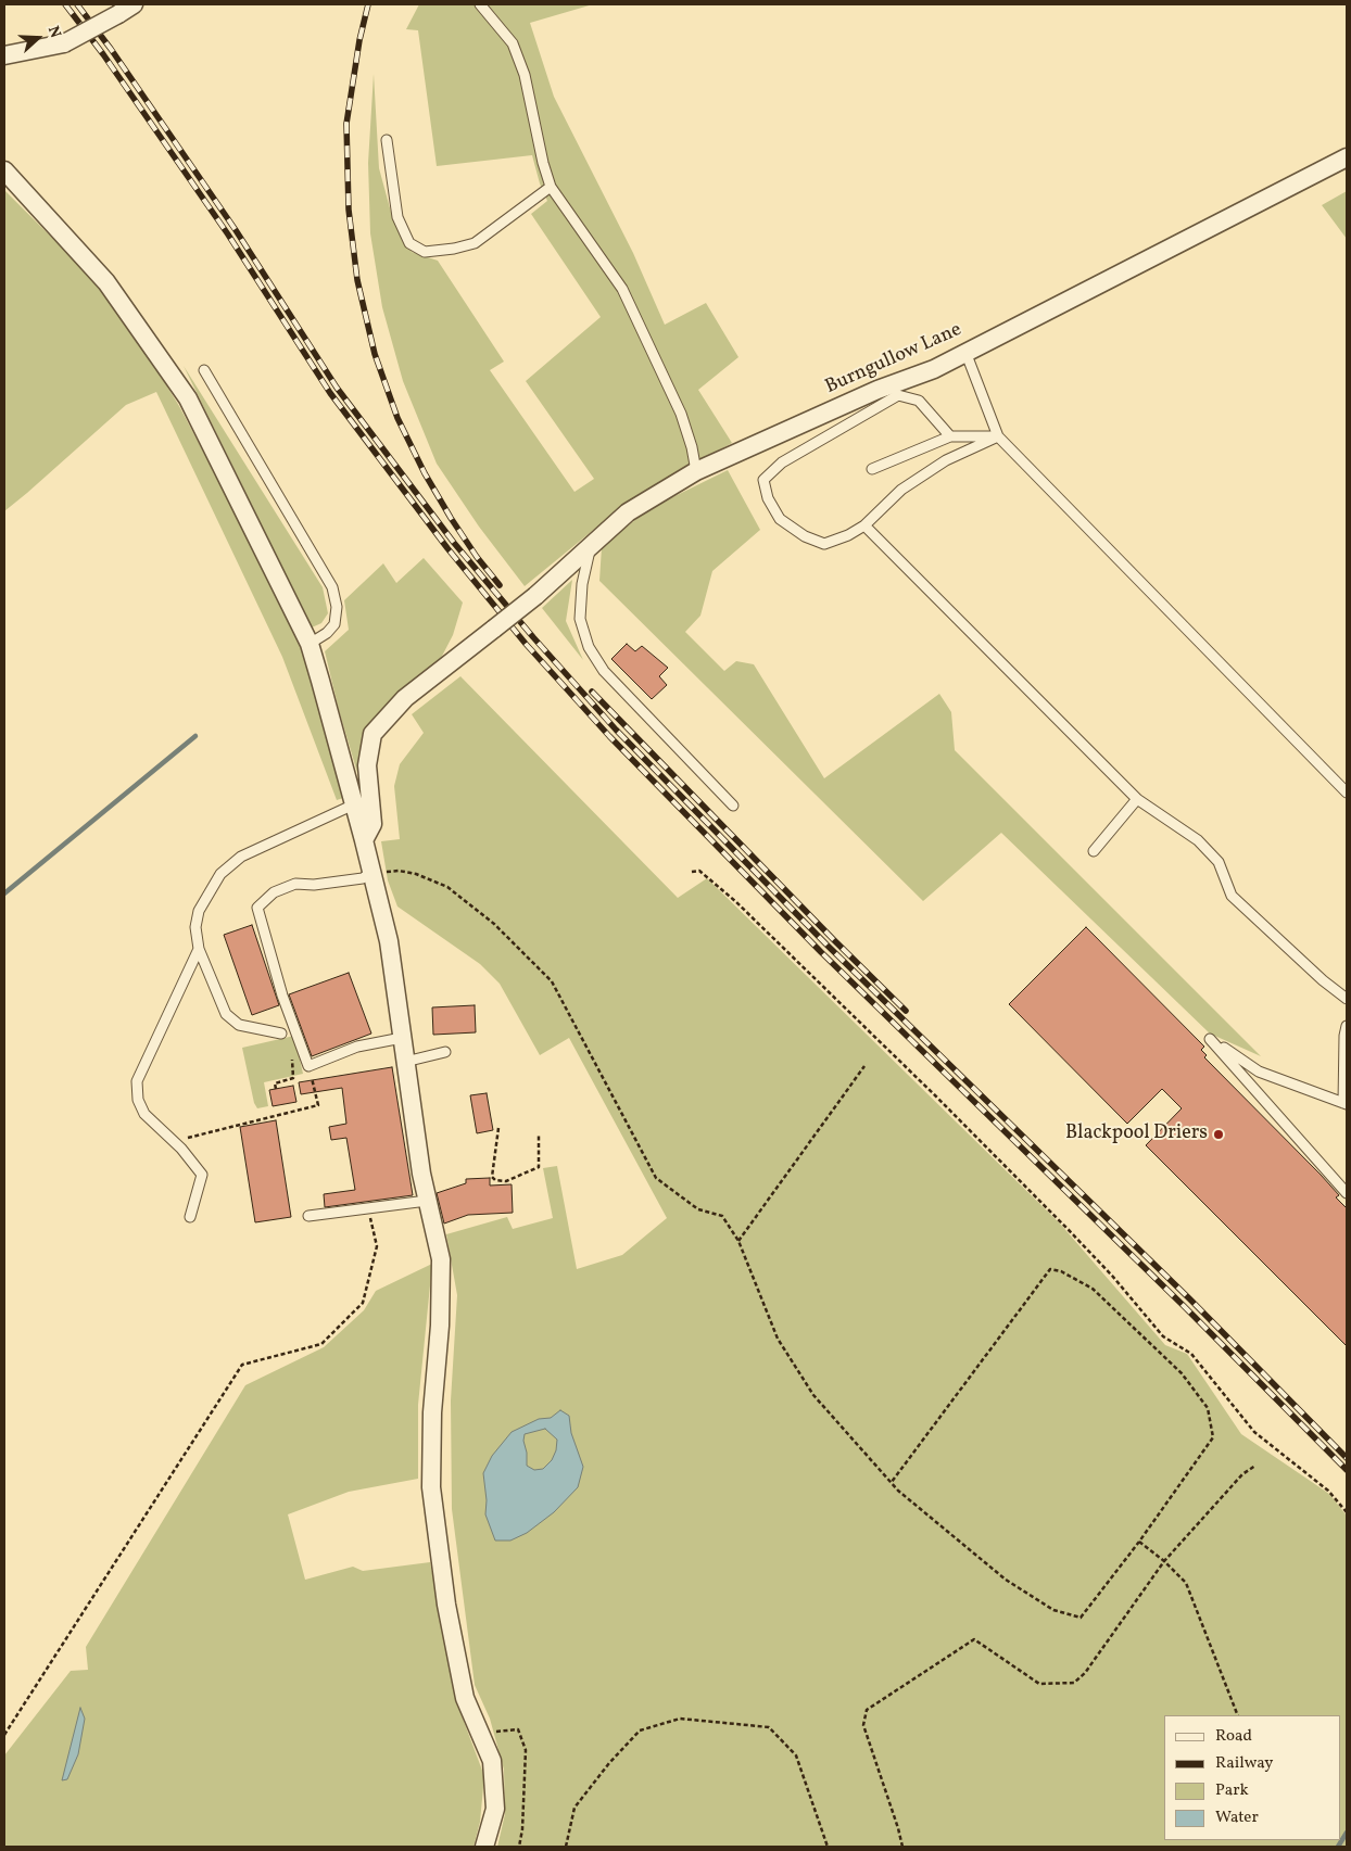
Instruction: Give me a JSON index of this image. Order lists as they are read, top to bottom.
{
  "streets": {
    "street": ["Burngullow Lane"]
  },
  "places": ["Blackpool Driers"],
  "legend": [
    "Road",
    "Railway",
    "Park",
    "Water"
  ],
  "north": "right"
}
